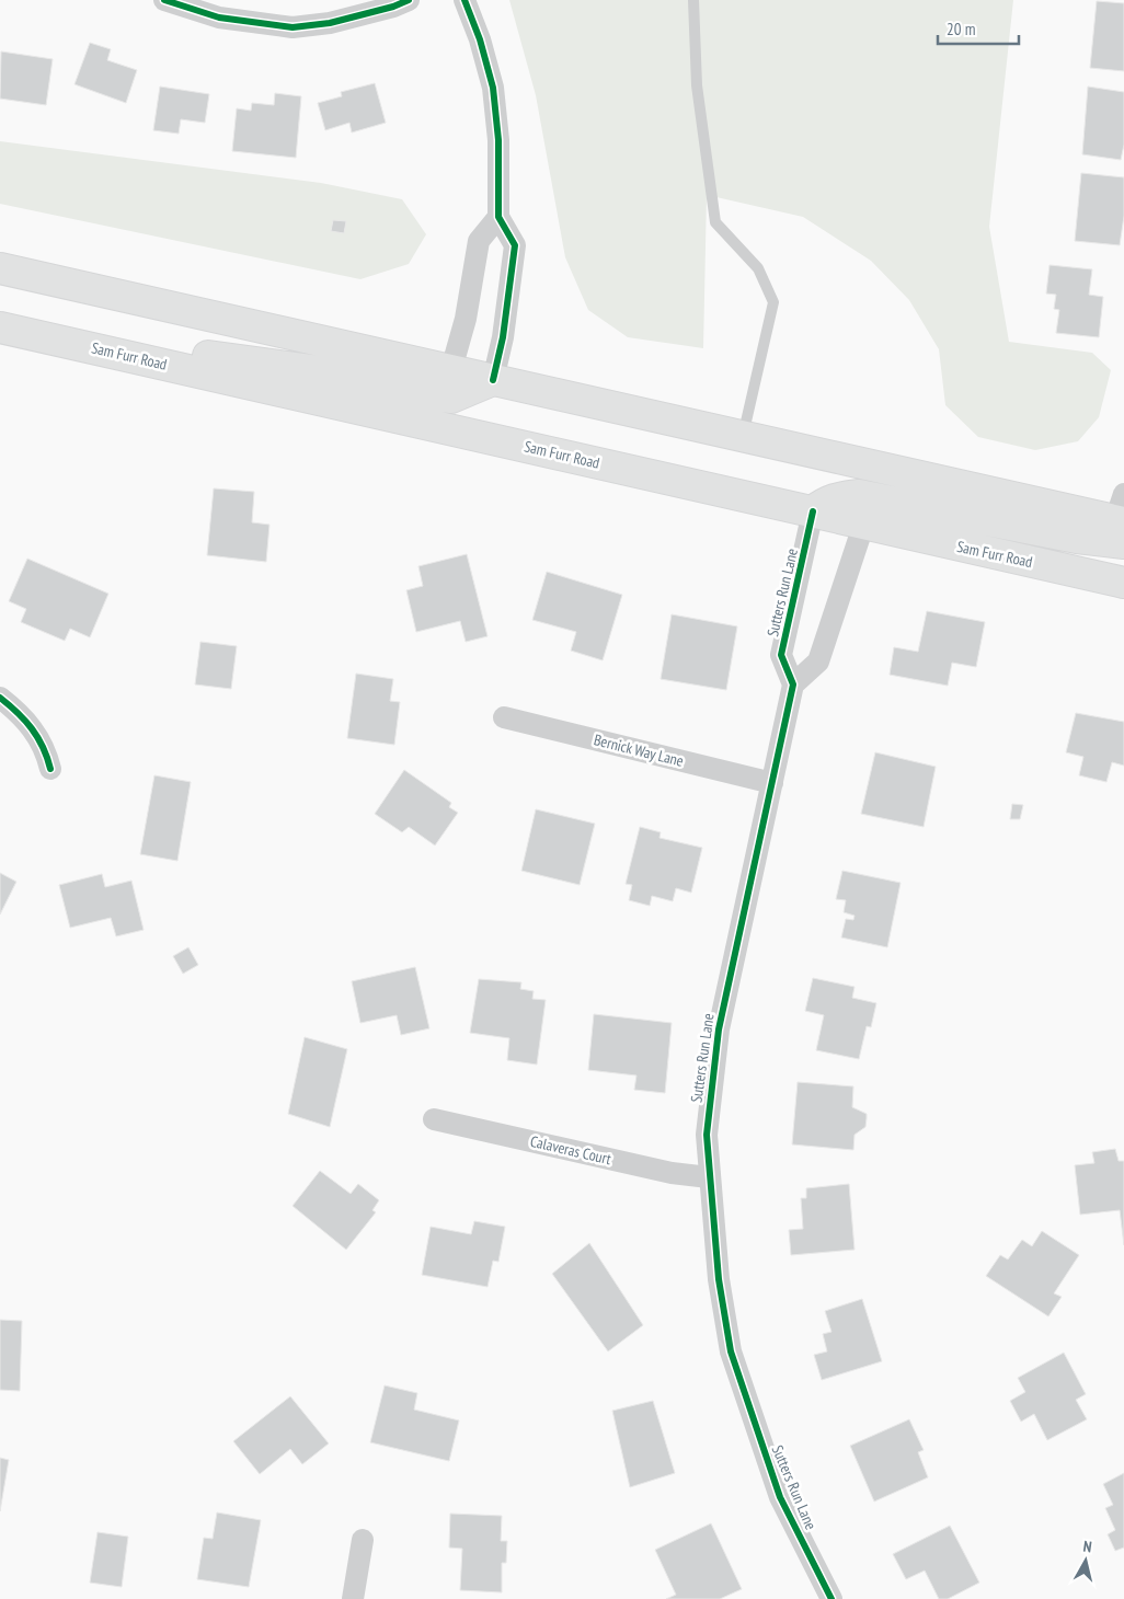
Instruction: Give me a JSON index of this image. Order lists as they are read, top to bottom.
{
  "streets": {
    "main road": ["Sam Furr Road"],
    "street": ["Sutters Run Lane", "Bernick Way Lane", "Calaveras Court"]
  },
  "crossings": [
    ["Sam Furr Road", "Sutters Run Lane"],
    ["Sutters Run Lane", "Bernick Way Lane"],
    ["Sutters Run Lane", "Calaveras Court"]
  ],
  "scale_bar": "20 m",
  "north": "top"
}
